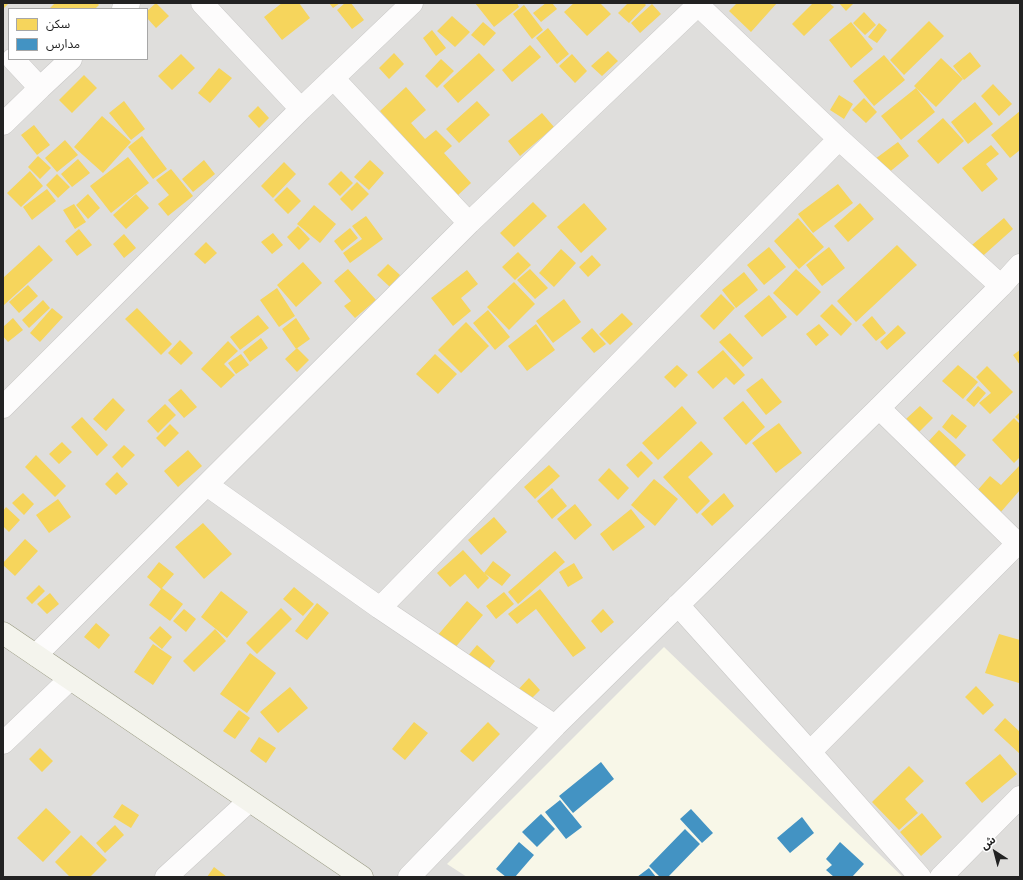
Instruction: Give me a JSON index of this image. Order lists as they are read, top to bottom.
{
  "legend": ["سكن", "مدارس"],
  "north": "top left"
}
